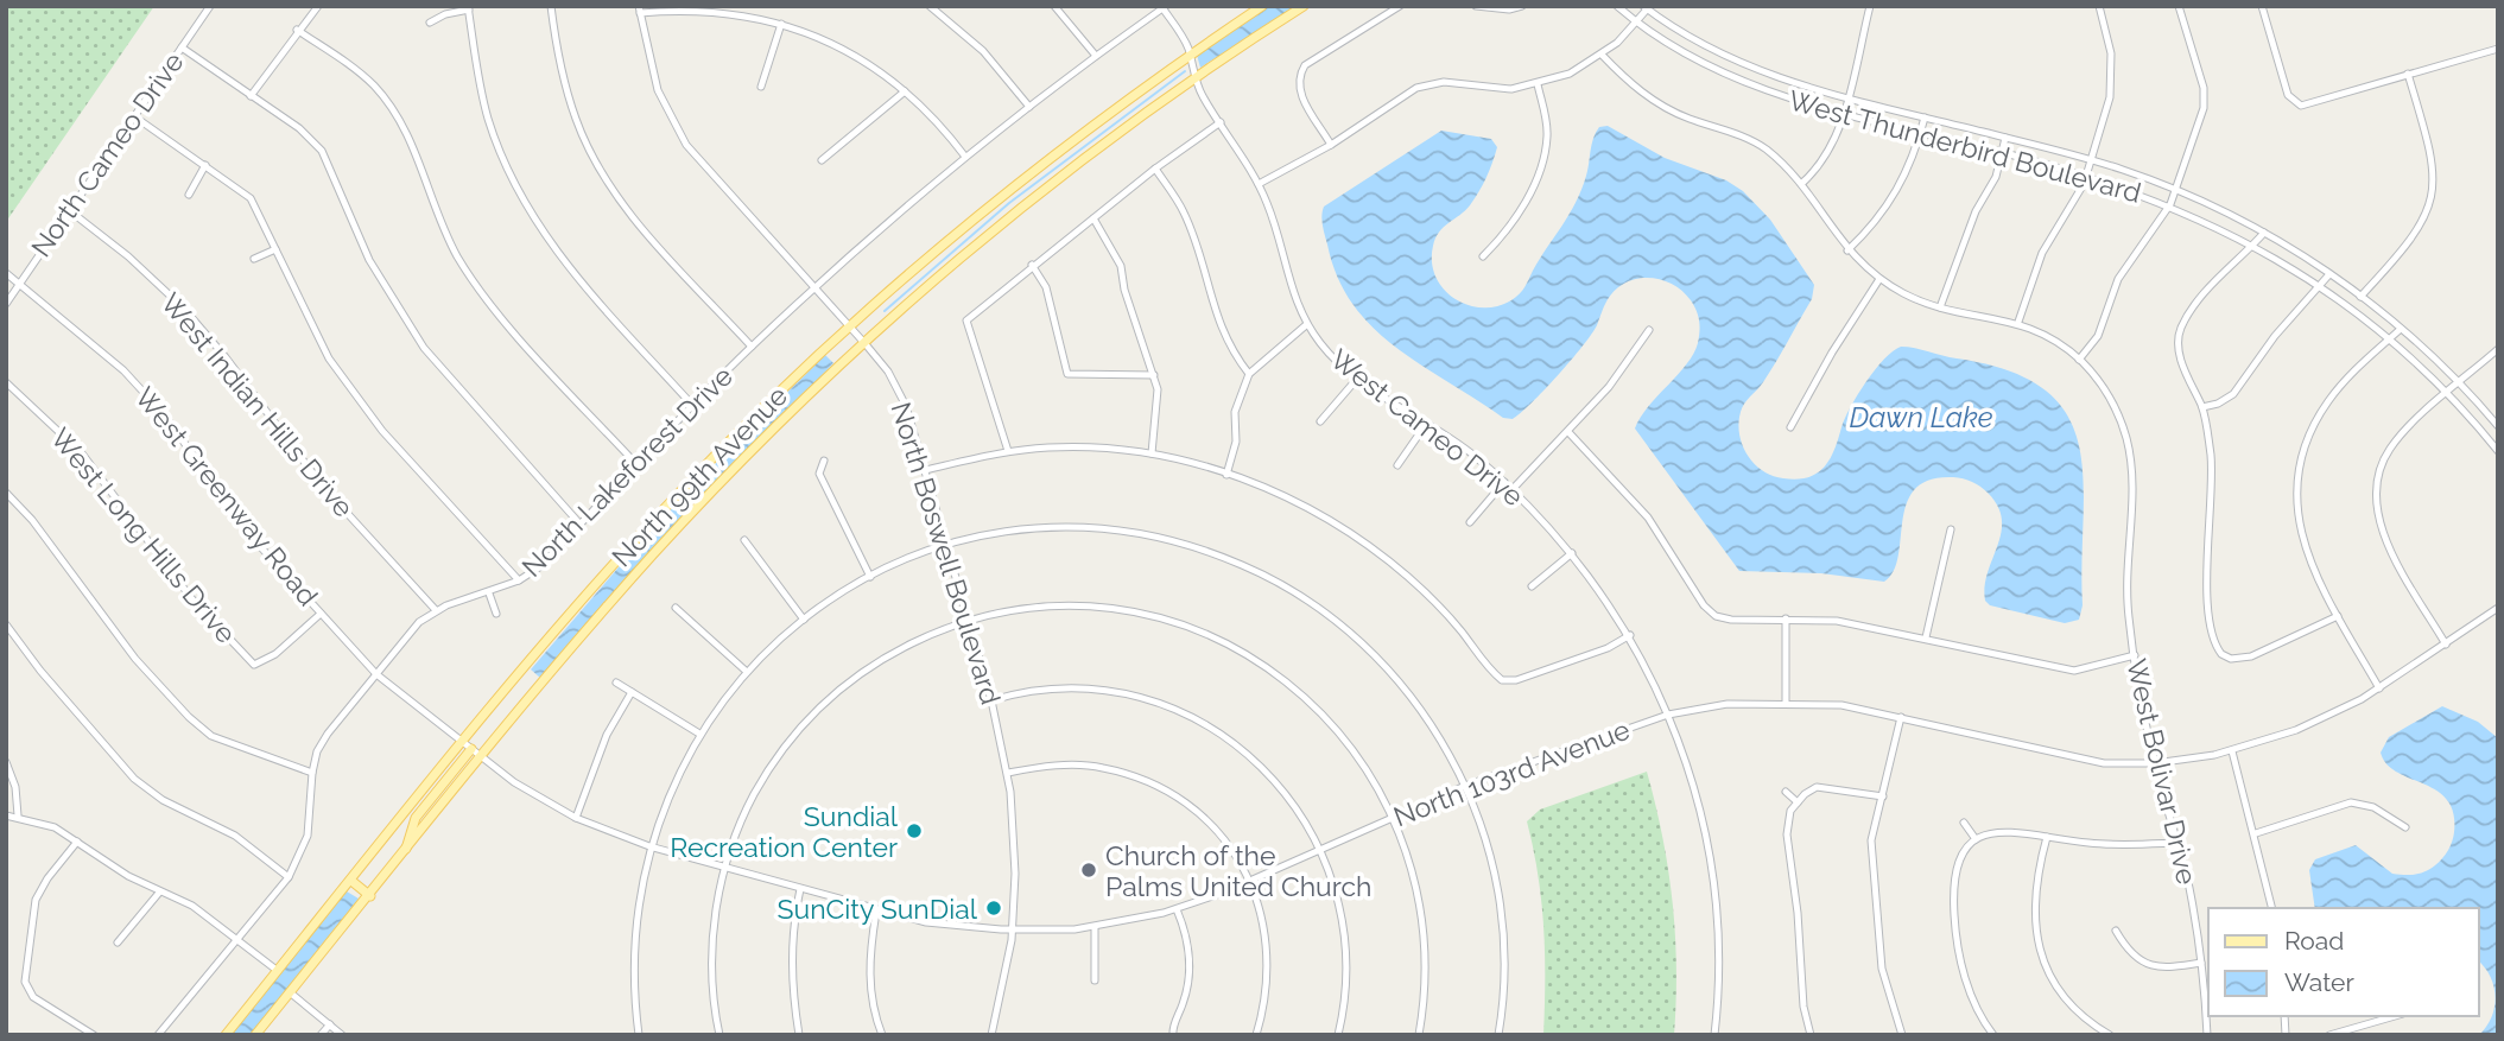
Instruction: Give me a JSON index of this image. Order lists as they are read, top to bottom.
{
  "streets": {
    "main road": ["North 99th Avenue"],
    "street": [
      "West Thunderbird Boulevard",
      "North Cameo Drive",
      "West Indian Hills Drive",
      "West Cameo Drive",
      "North Lakeforest Drive",
      "West Greenway Road",
      "West Long Hills Drive",
      "North Boswell Boulevard",
      "West Bolivar Drive",
      "North 103rd Avenue"
    ]
  },
  "crossings": [
    ["North Cameo Drive", "West Indian Hills Drive"],
    ["North Cameo Drive", "West Greenway Road"],
    ["West Indian Hills Drive", "North Lakeforest Drive"],
    ["West Cameo Drive", "North Lakeforest Drive"],
    ["West Cameo Drive", "North 99th Avenue"],
    ["West Cameo Drive", "North 103rd Avenue"],
    ["North Lakeforest Drive", "West Greenway Road"],
    ["North Lakeforest Drive", "North Boswell Boulevard"],
    ["North 99th Avenue", "West Greenway Road"],
    ["North 99th Avenue", "North Boswell Boulevard"],
    ["North 99th Avenue", "North 103rd Avenue"],
    ["West Greenway Road", "West Long Hills Drive"],
    ["West Greenway Road", "North 103rd Avenue"],
    ["North Boswell Boulevard", "North 103rd Avenue"],
    ["West Bolivar Drive", "North 103rd Avenue"]
  ],
  "water": ["Dawn Lake"],
  "places": ["Sundial Recreation Center", "Church of the Palms United Church", "SunCity SunDial"],
  "legend": ["Road", "Water"]
}
